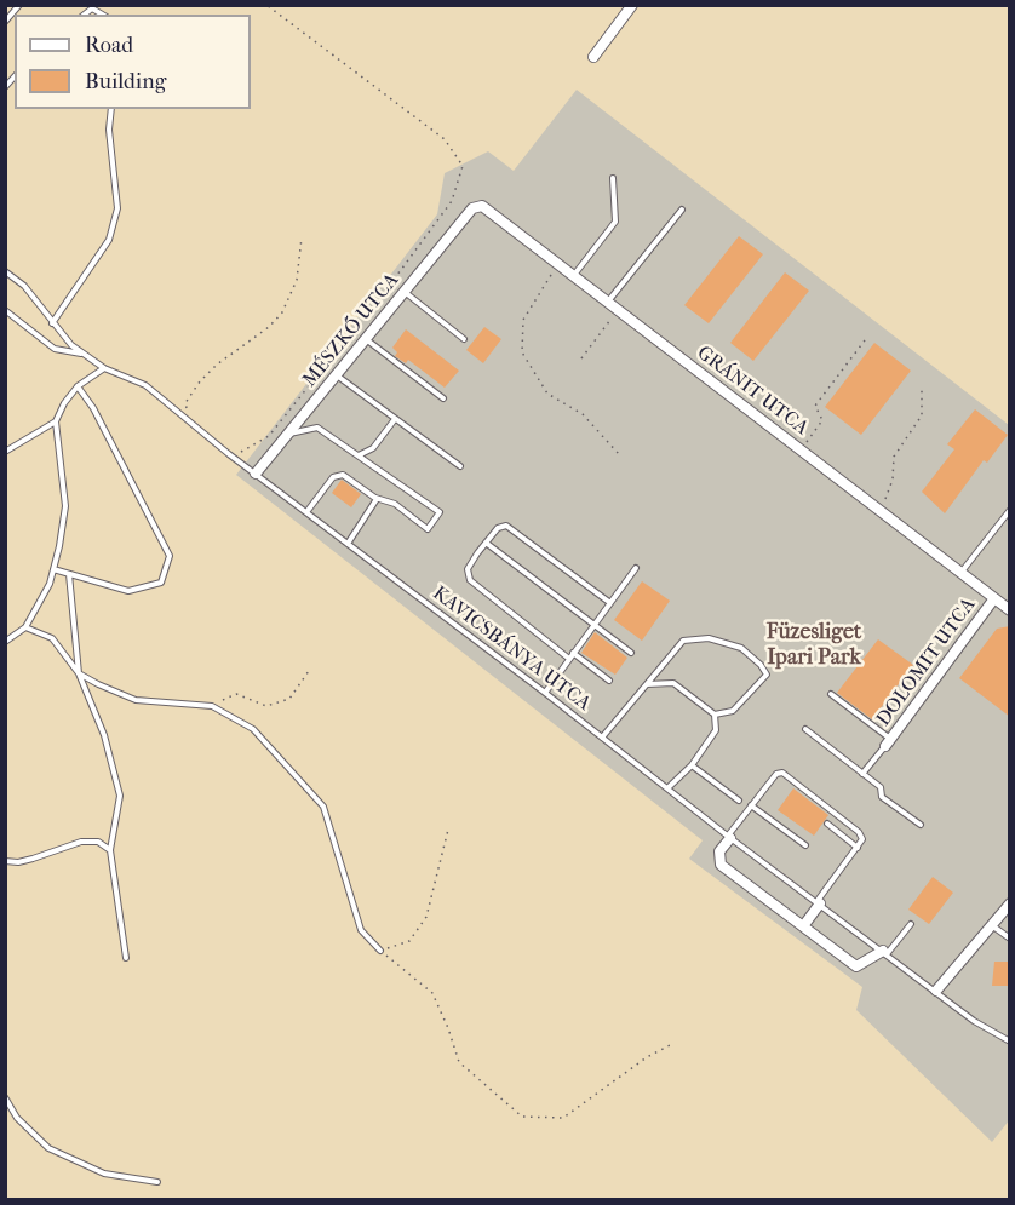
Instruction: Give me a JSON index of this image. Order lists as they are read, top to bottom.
{
  "streets": {
    "street": ["MÉSZKŐ UTCA", "GRÁNIT UTCA", "DOLOMIT UTCA"],
    "lane": ["KAVICSBÁNYA UTCA"]
  },
  "crossings": [
    ["MÉSZKŐ UTCA", "GRÁNIT UTCA"],
    ["MÉSZKŐ UTCA", "KAVICSBÁNYA UTCA"],
    ["GRÁNIT UTCA", "DOLOMIT UTCA"]
  ],
  "districts": ["Füzesliget Ipari Park"],
  "legend": ["Road", "Building"]
}
